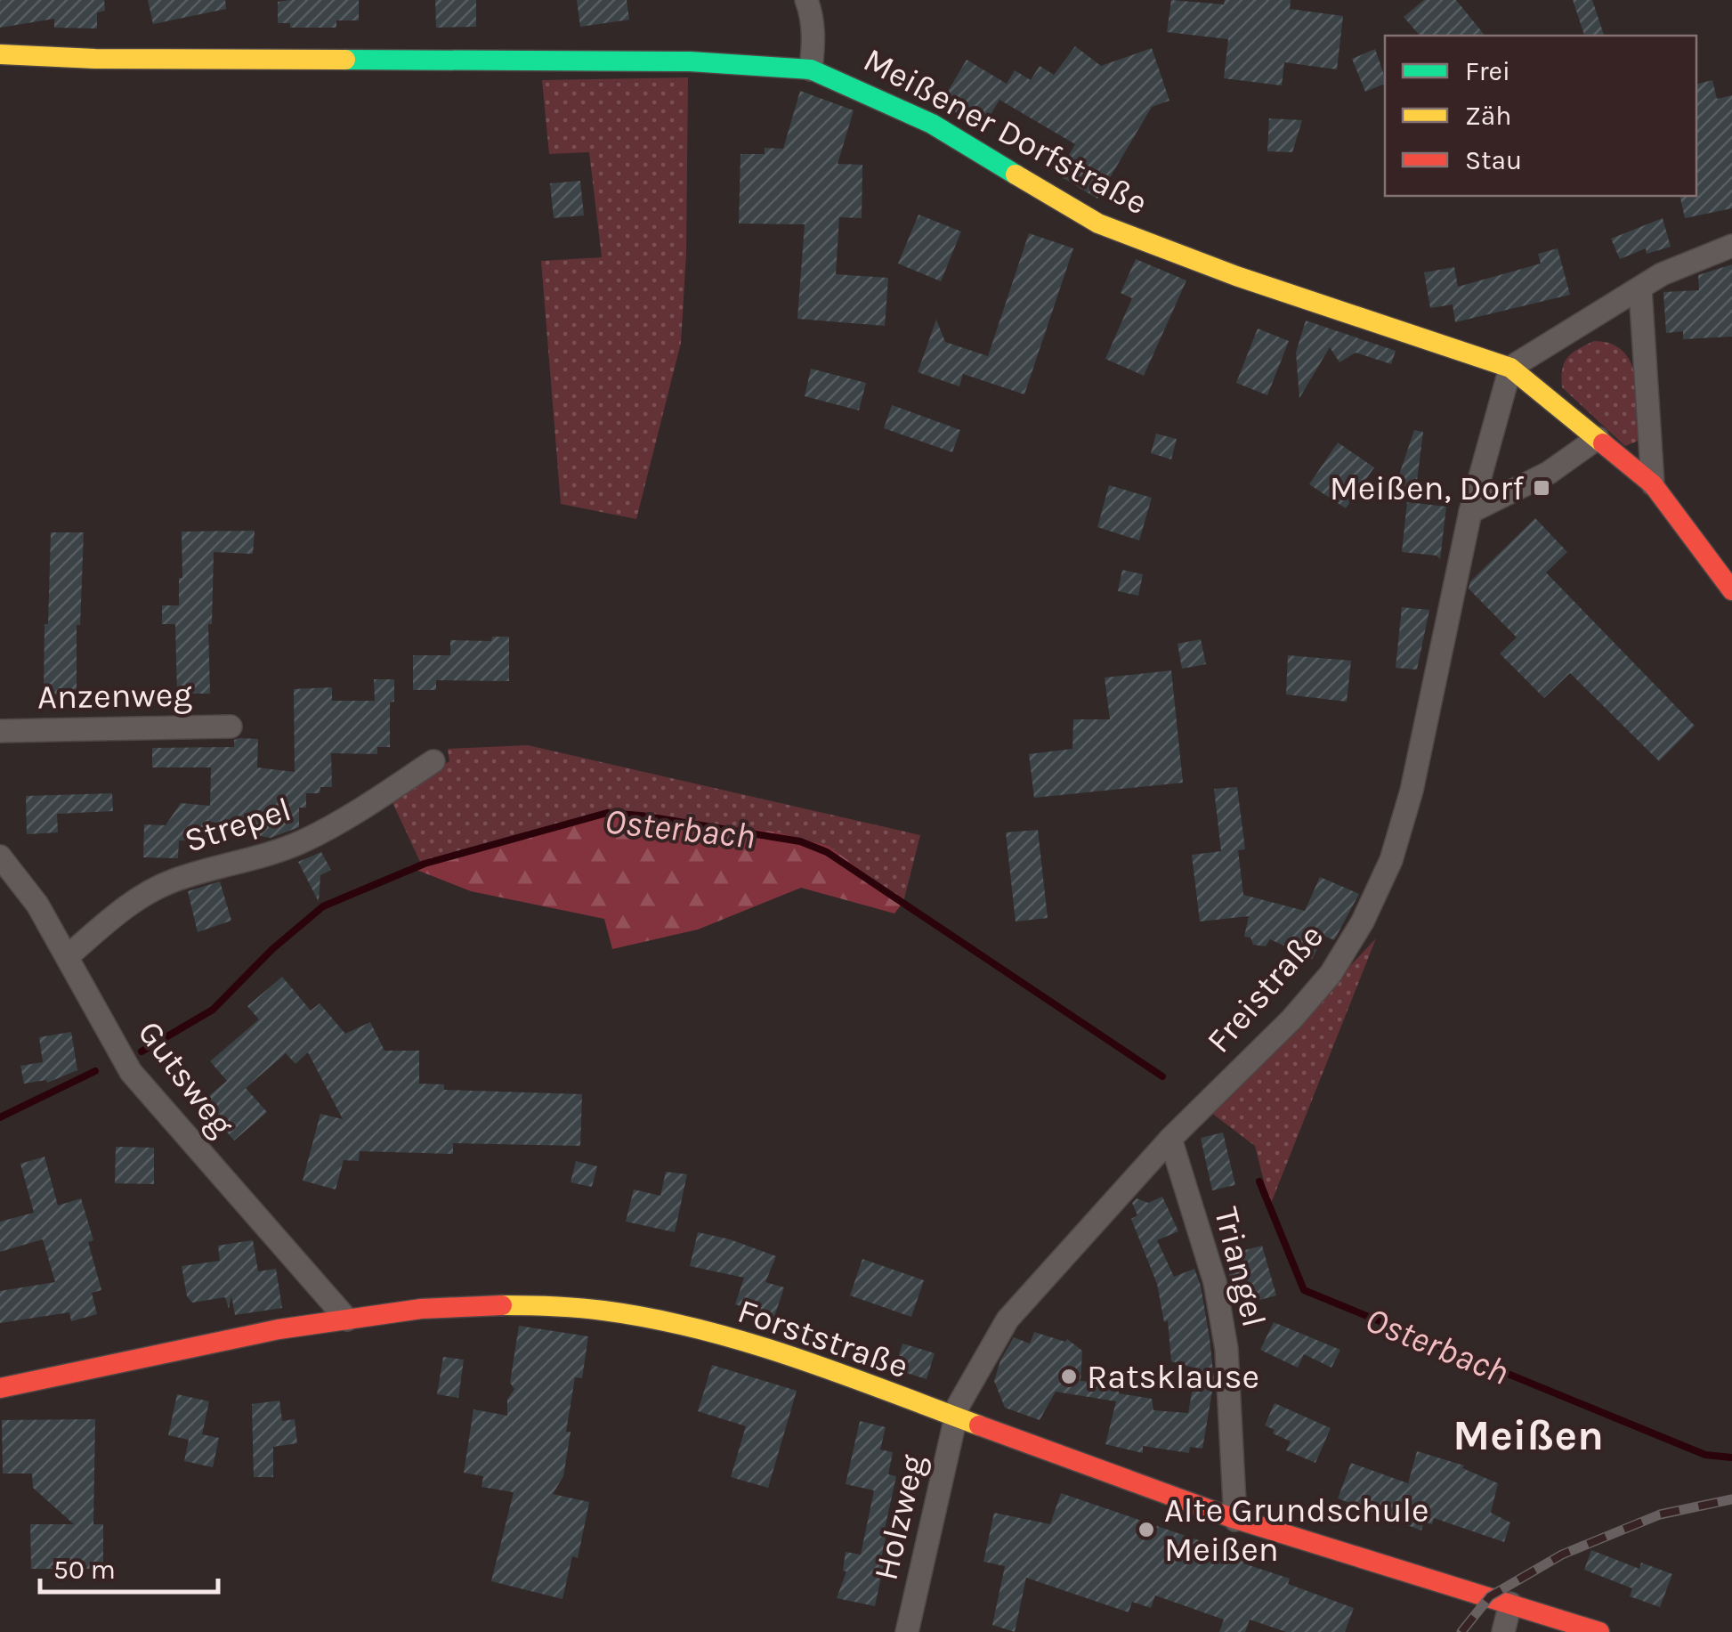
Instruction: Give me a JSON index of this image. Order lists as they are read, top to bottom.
{
  "streets": {
    "street": [
      "Meißener Dorfstraße",
      "Anzenweg",
      "Strepel",
      "Freistraße",
      "Gutsweg",
      "Triangel",
      "Forststraße",
      "Holzweg"
    ]
  },
  "crossings": [
    ["Meißener Dorfstraße", "Freistraße"],
    ["Strepel", "Gutsweg"],
    ["Freistraße", "Triangel"],
    ["Freistraße", "Forststraße"],
    ["Freistraße", "Holzweg"],
    ["Gutsweg", "Forststraße"],
    ["Triangel", "Forststraße"],
    ["Forststraße", "Holzweg"]
  ],
  "districts": ["Meißen"],
  "water": ["Osterbach"],
  "places": {
    "transit": ["Meißen, Dorf"],
    "other": ["Ratsklause", "Alte Grundschule Meißen"]
  },
  "legend": ["Frei", "Zäh", "Stau"],
  "scale_bar": "50 m"
}
